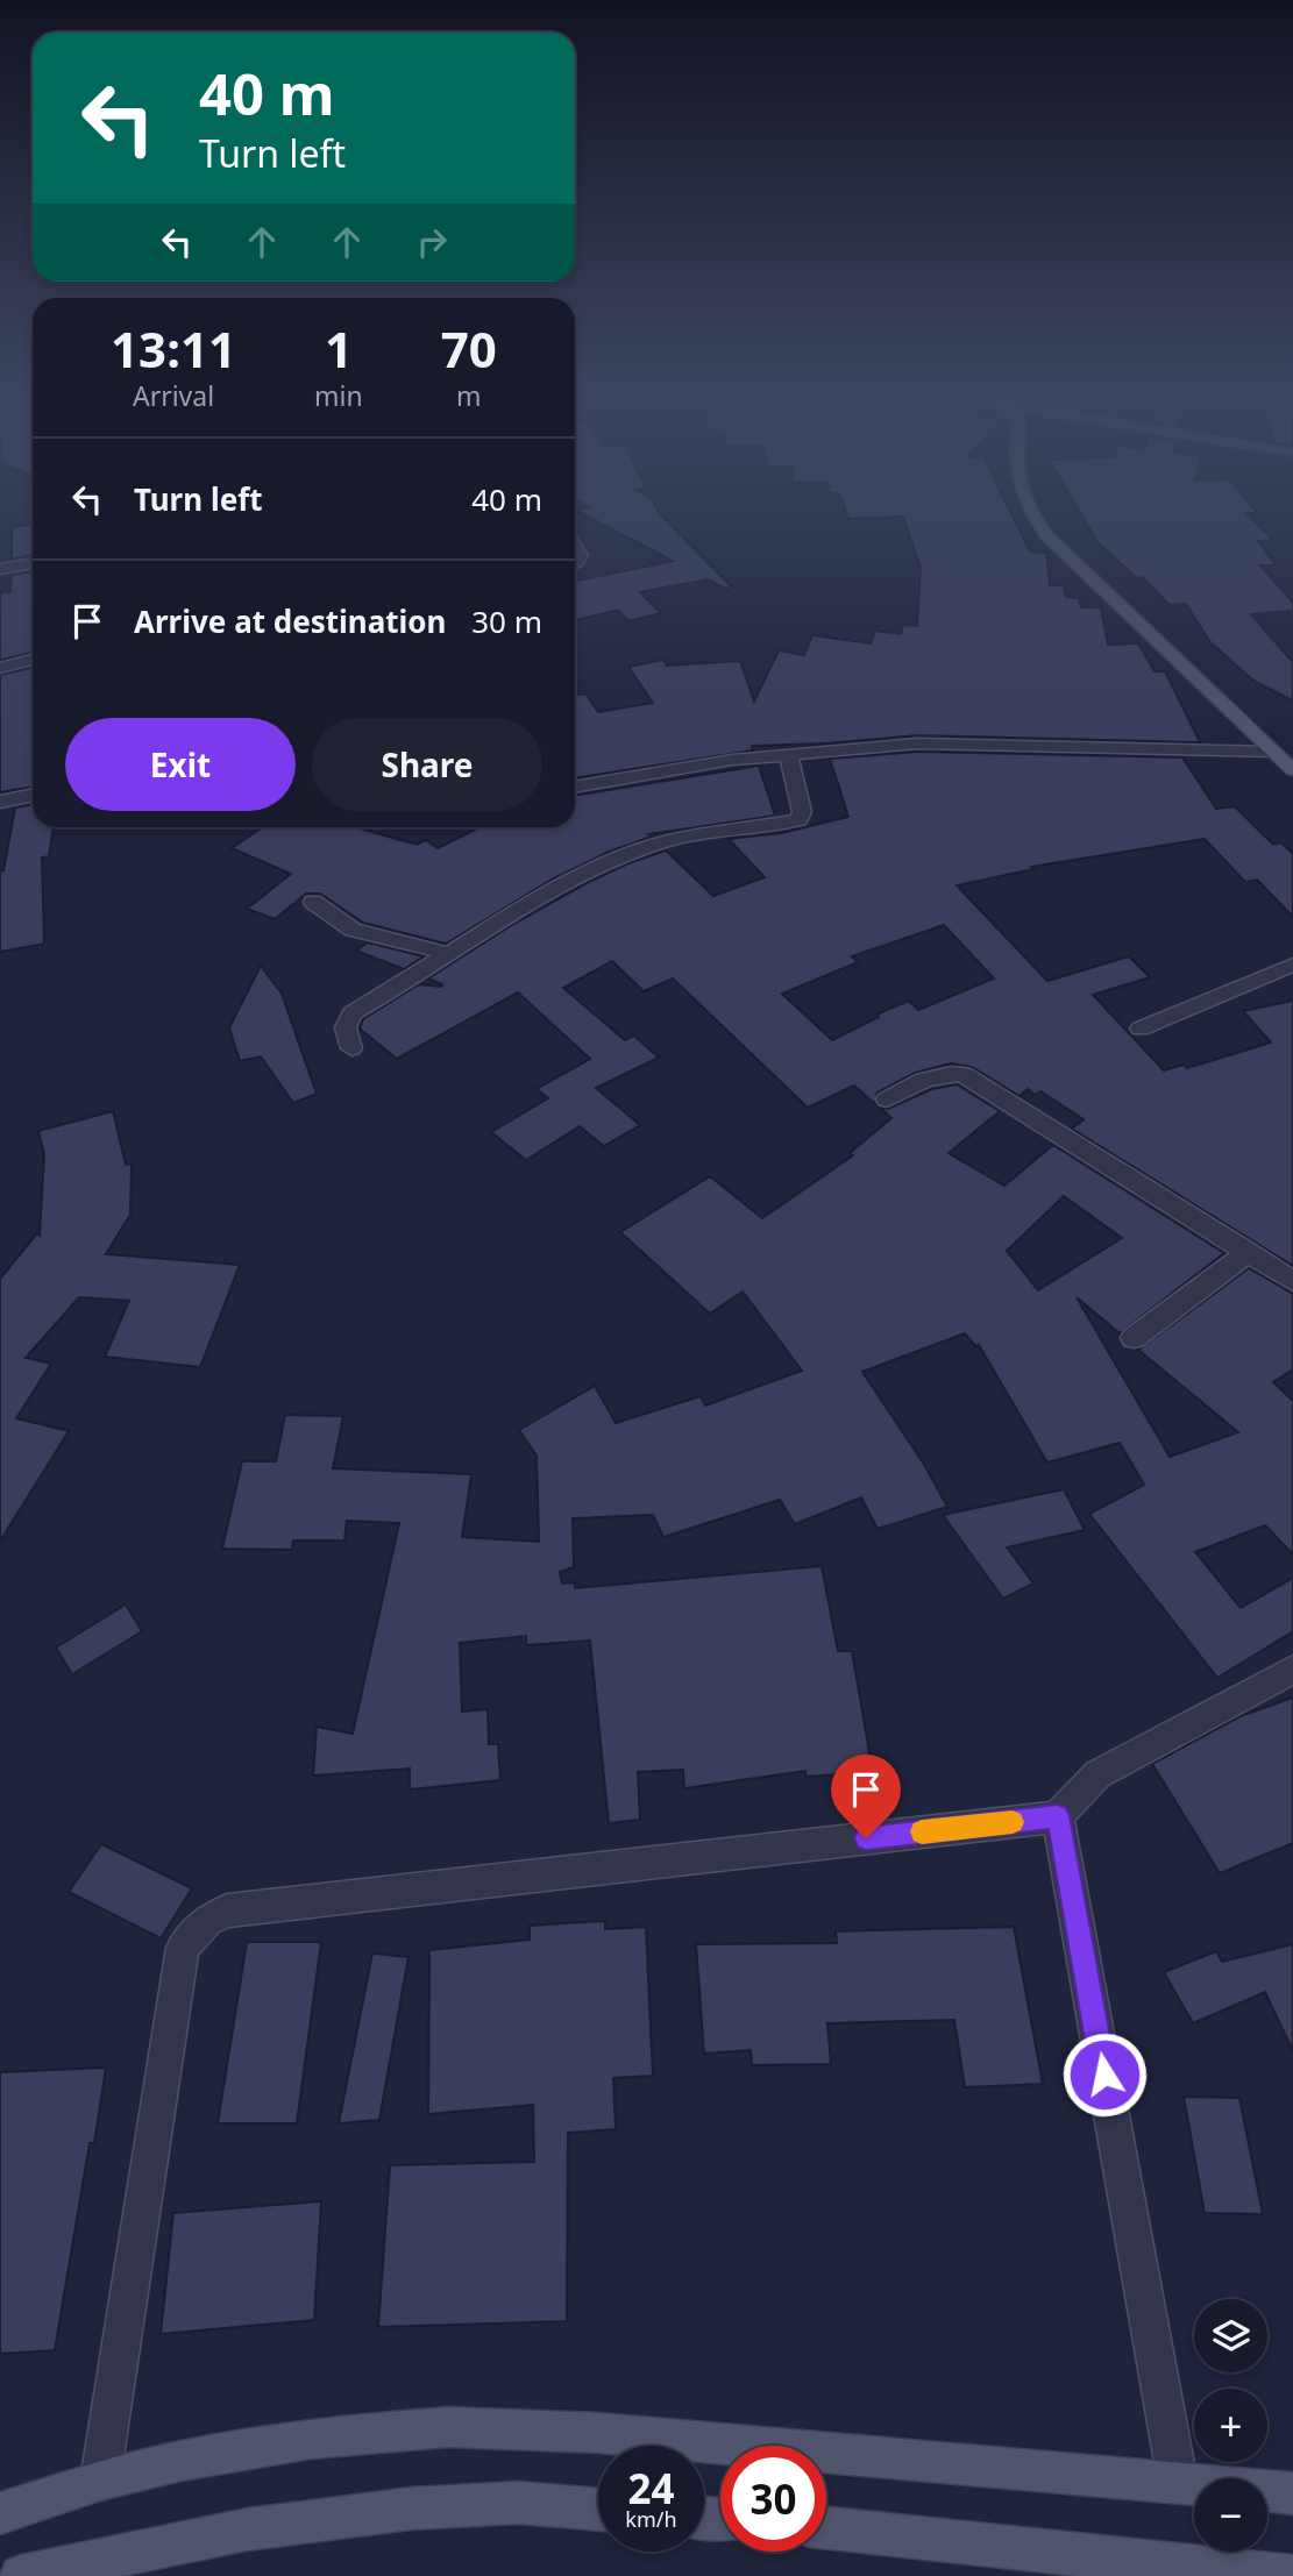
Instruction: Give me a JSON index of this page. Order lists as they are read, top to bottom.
{
  "page": {
    "turn": ["40 m", "Turn left"],
    "eta": [
      "13:11",
      "Arrival",
      "1",
      "min",
      "70",
      "m"
    ],
    "list": [
      {
        "name": "Turn left",
        "value": "40 m"
      },
      {
        "name": "Arrive at destination",
        "value": "30 m"
      }
    ],
    "buttons": ["Exit", "Share"],
    "map_buttons": ["+", "−"],
    "speed": "24 km/h",
    "limit": "30"
  }
}
